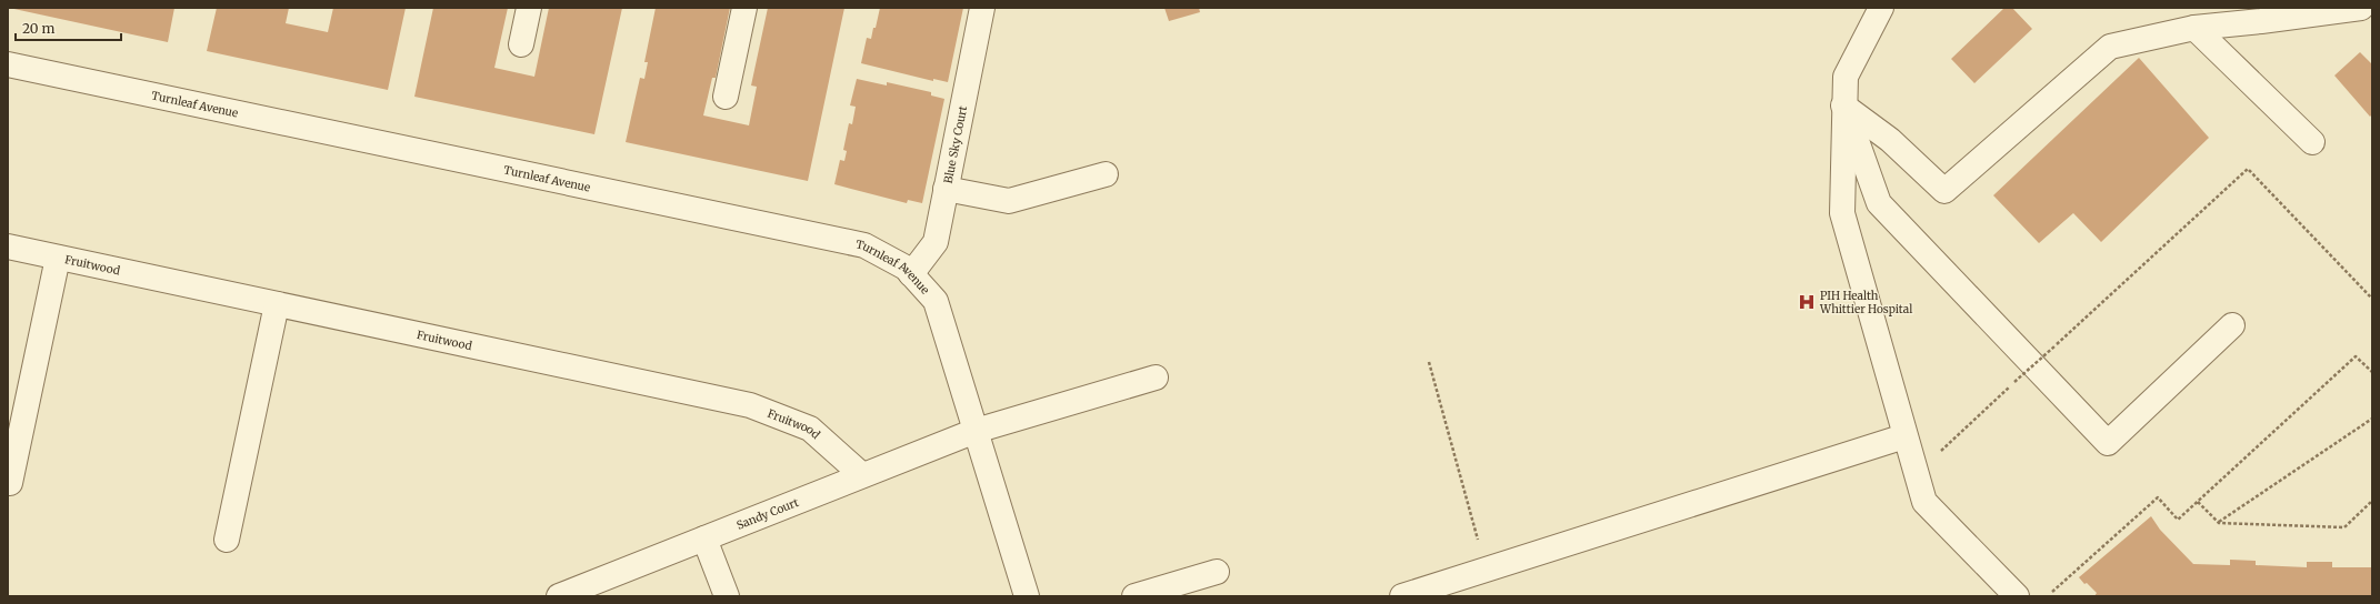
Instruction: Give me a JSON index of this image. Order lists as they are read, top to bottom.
{
  "streets": {
    "street": [
      "Turnleaf Avenue",
      "Blue Sky Court",
      "Fruitwood",
      "Sandy Court"
    ]
  },
  "crossings": [
    ["Turnleaf Avenue", "Blue Sky Court"],
    ["Turnleaf Avenue", "Sandy Court"],
    ["Fruitwood", "Sandy Court"]
  ],
  "places": {
    "hospital": ["PIH Health Whittier Hospital"]
  },
  "scale_bar": "20 m"
}
